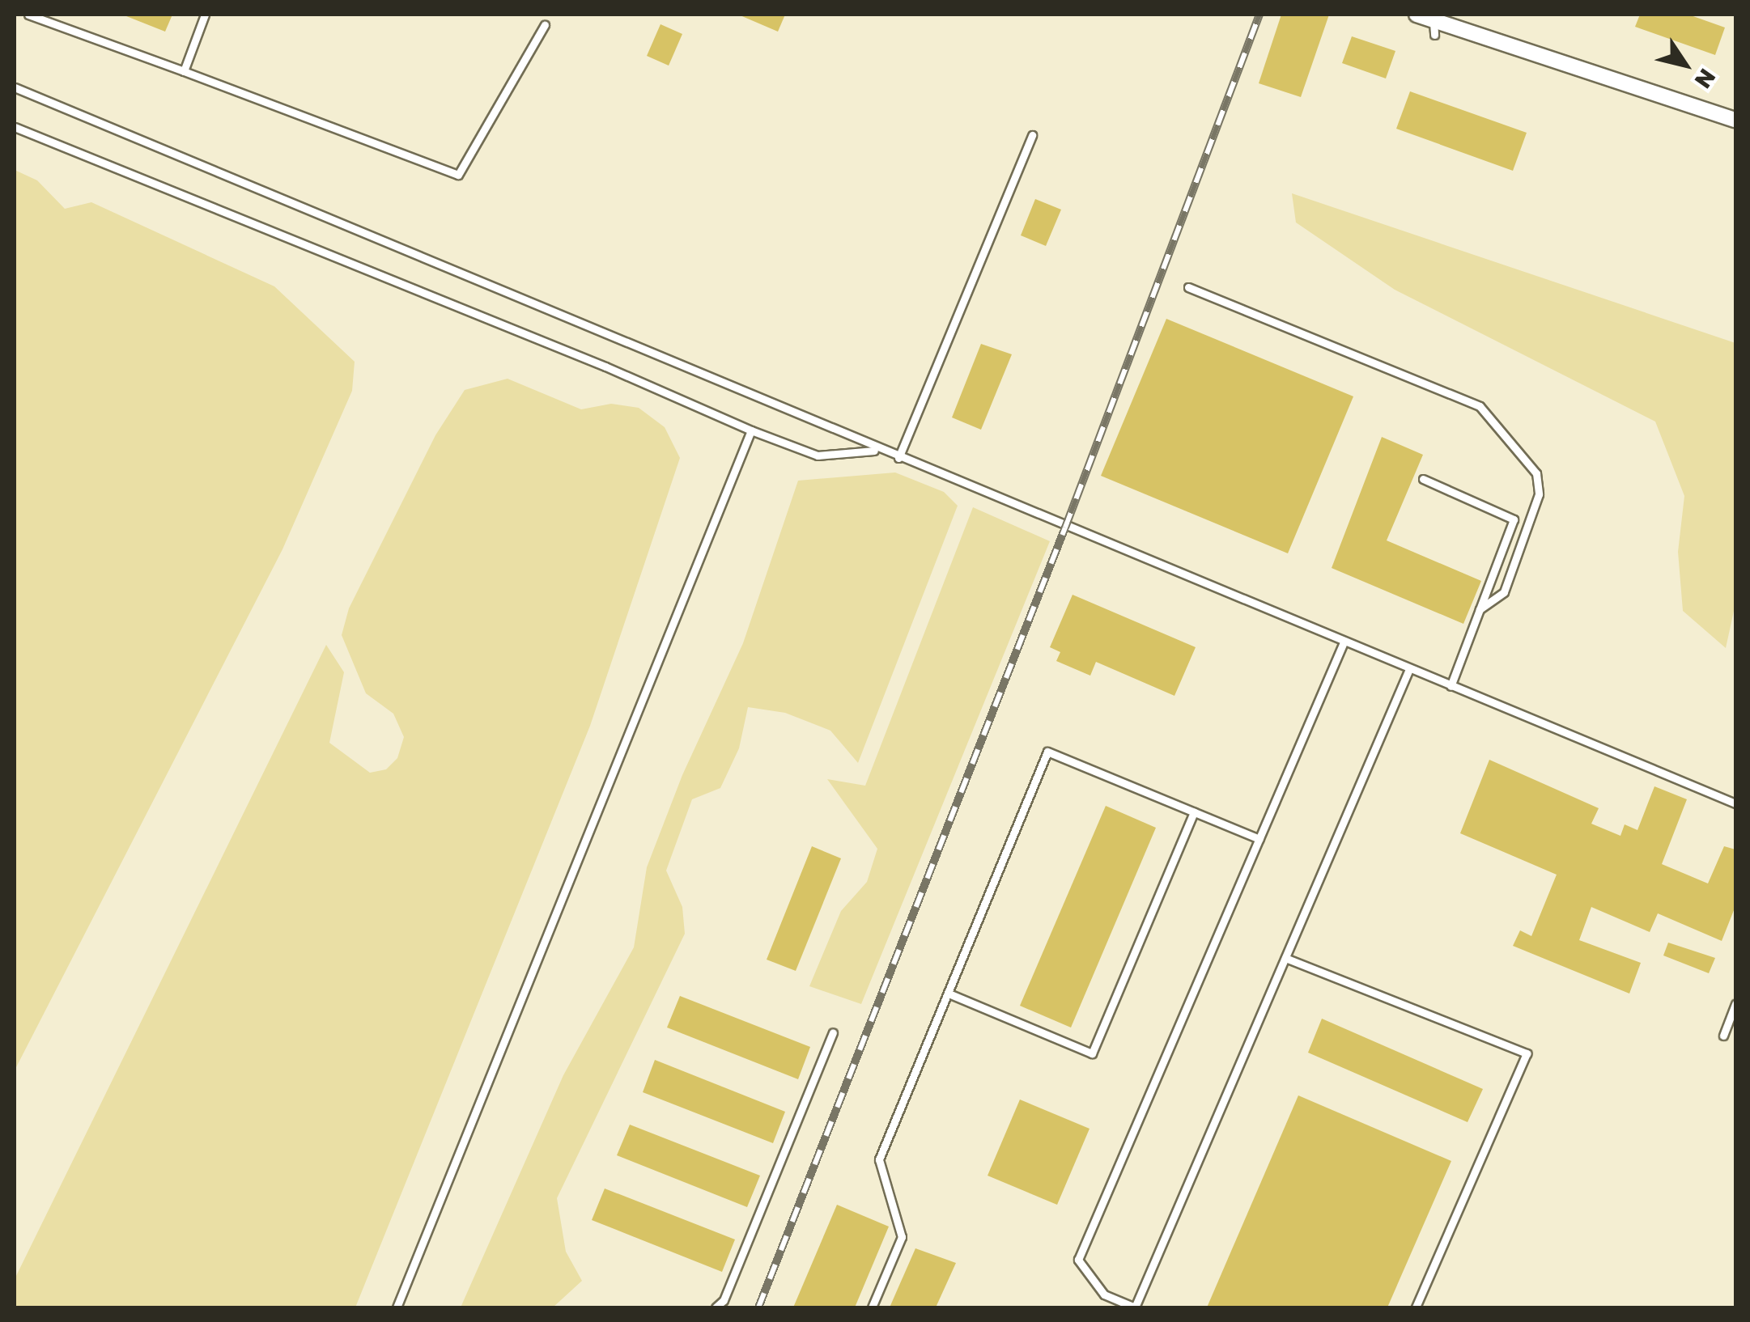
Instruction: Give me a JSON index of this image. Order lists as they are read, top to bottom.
{
  "north": "bottom right"
}
